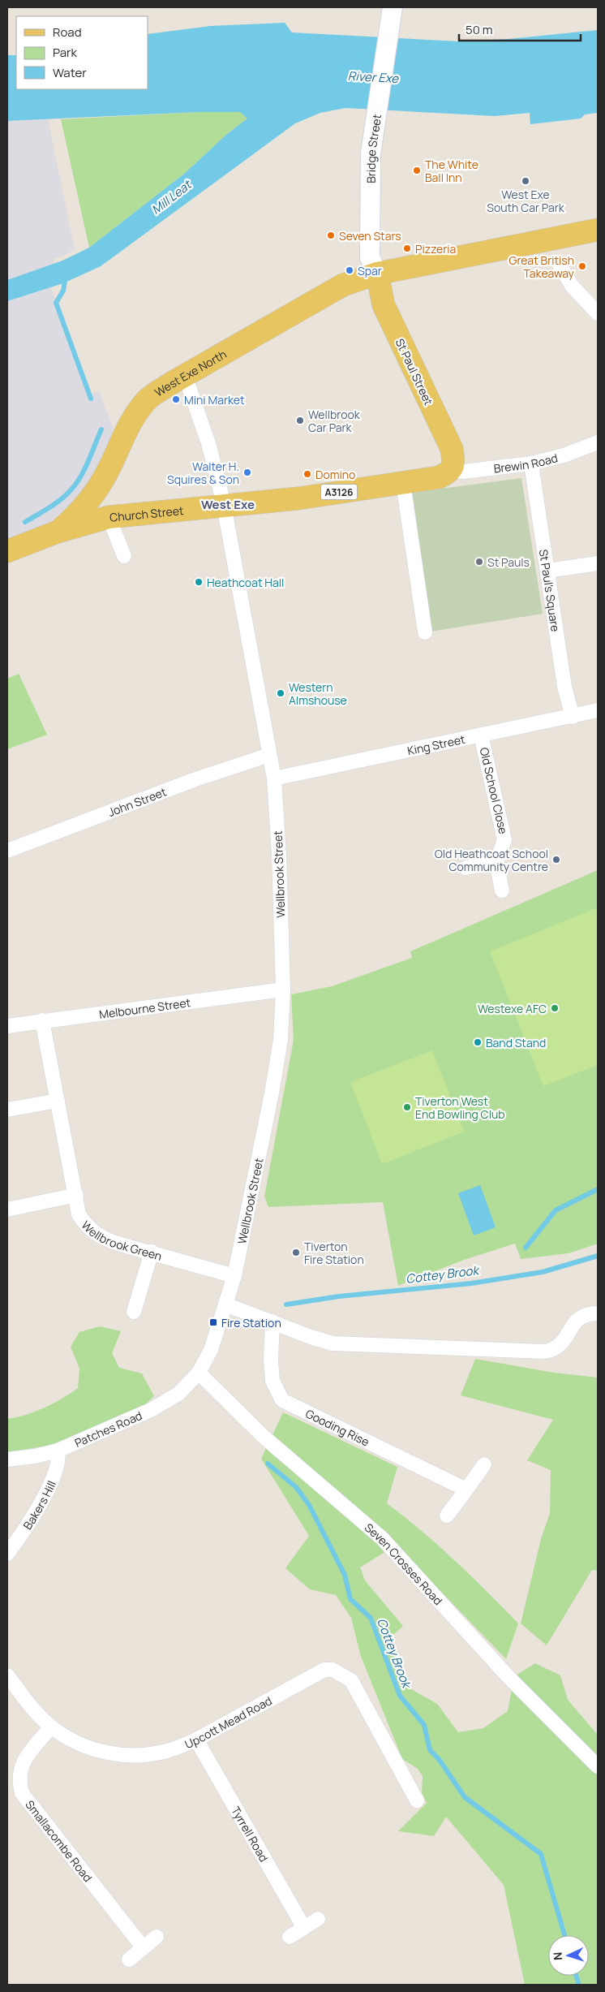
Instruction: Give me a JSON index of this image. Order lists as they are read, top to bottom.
{
  "streets": {
    "main road": [
      "St Paul Street",
      "West Exe North",
      "A3126",
      "Church Street"
    ],
    "street": [
      "Bridge Street",
      "Brewin Road",
      "St Paul's Square",
      "King Street",
      "Old School Close",
      "John Street",
      "Wellbrook Street",
      "Melbourne Street",
      "Wellbrook Green",
      "Gooding Rise",
      "Patches Road",
      "Bakers Hill",
      "Seven Crosses Road",
      "Upcott Mead Road",
      "Tyrrell Road",
      "Smallacombe Road"
    ]
  },
  "crossings": [
    ["Bridge Street", "St Paul Street"],
    ["Bridge Street", "West Exe North"],
    ["Bridge Street", "A3126"],
    ["St Paul Street", "West Exe North"],
    ["St Paul Street", "Brewin Road"],
    ["St Paul Street", "A3126"],
    ["St Paul Street", "Church Street"],
    ["West Exe North", "A3126"],
    ["West Exe North", "Church Street"],
    ["West Exe North", "Wellbrook Street"],
    ["Brewin Road", "Church Street"],
    ["Brewin Road", "St Paul's Square"],
    ["A3126", "Church Street"],
    ["Church Street", "Wellbrook Street"],
    ["St Paul's Square", "King Street"],
    ["King Street", "Old School Close"],
    ["King Street", "Wellbrook Street"],
    ["John Street", "Wellbrook Street"],
    ["Wellbrook Street", "Melbourne Street"],
    ["Wellbrook Street", "Wellbrook Green"],
    ["Wellbrook Street", "Patches Road"],
    ["Wellbrook Street", "Seven Crosses Road"],
    ["Melbourne Street", "Wellbrook Green"],
    ["Patches Road", "Bakers Hill"],
    ["Patches Road", "Seven Crosses Road"],
    ["Upcott Mead Road", "Tyrrell Road"],
    ["Upcott Mead Road", "Smallacombe Road"]
  ],
  "districts": ["West Exe"],
  "water": ["River Exe", "Mill Leat", "Cottey Brook"],
  "places": {
    "other": [
      "The White Ball Inn",
      "West Exe South Car Park",
      "Seven Stars",
      "Pizzeria",
      "Great British Takeaway",
      "Spar",
      "Mini Market",
      "Wellbrook Car Park",
      "Walter H. Squires & Son",
      "Domino",
      "St Pauls",
      "Heathcoat Hall",
      "Western Almshouse",
      "Old Heathcoat School Community Centre",
      "Westexe AFC",
      "Band Stand",
      "Tiverton West End Bowling Club",
      "Tiverton Fire Station"
    ],
    "transit": ["Fire Station"]
  },
  "legend": ["Road", "Park", "Water"],
  "scale_bar": "50 m",
  "north": "left"
}
